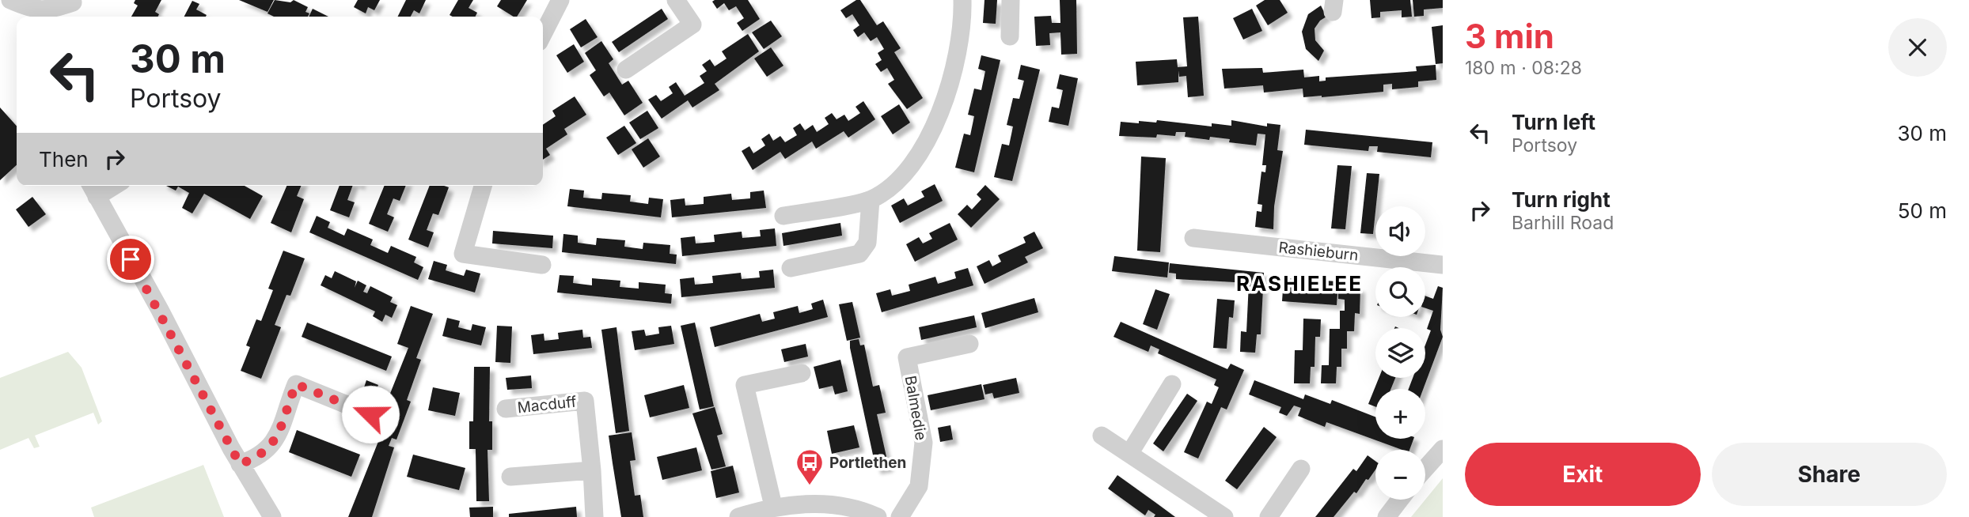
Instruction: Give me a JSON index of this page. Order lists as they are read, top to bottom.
{
  "streets": {
    "street": ["Rashieburn", "Macduff", "Balmedie"]
  },
  "districts": ["RASHIELEE"],
  "places": {
    "bus stop": ["Portlethen"]
  },
  "page": {
    "heading": ["3 min", "180 m · 08:28"],
    "turn": ["30 m", "Portsoy"],
    "list": [
      {
        "name": "Turn left",
        "note": "Portsoy",
        "value": "30 m"
      },
      {
        "name": "Turn right",
        "note": "Barhill Road",
        "value": "50 m"
      }
    ],
    "then": "Then",
    "map_buttons": ["+", "−"],
    "buttons": ["Exit", "Share"]
  }
}
